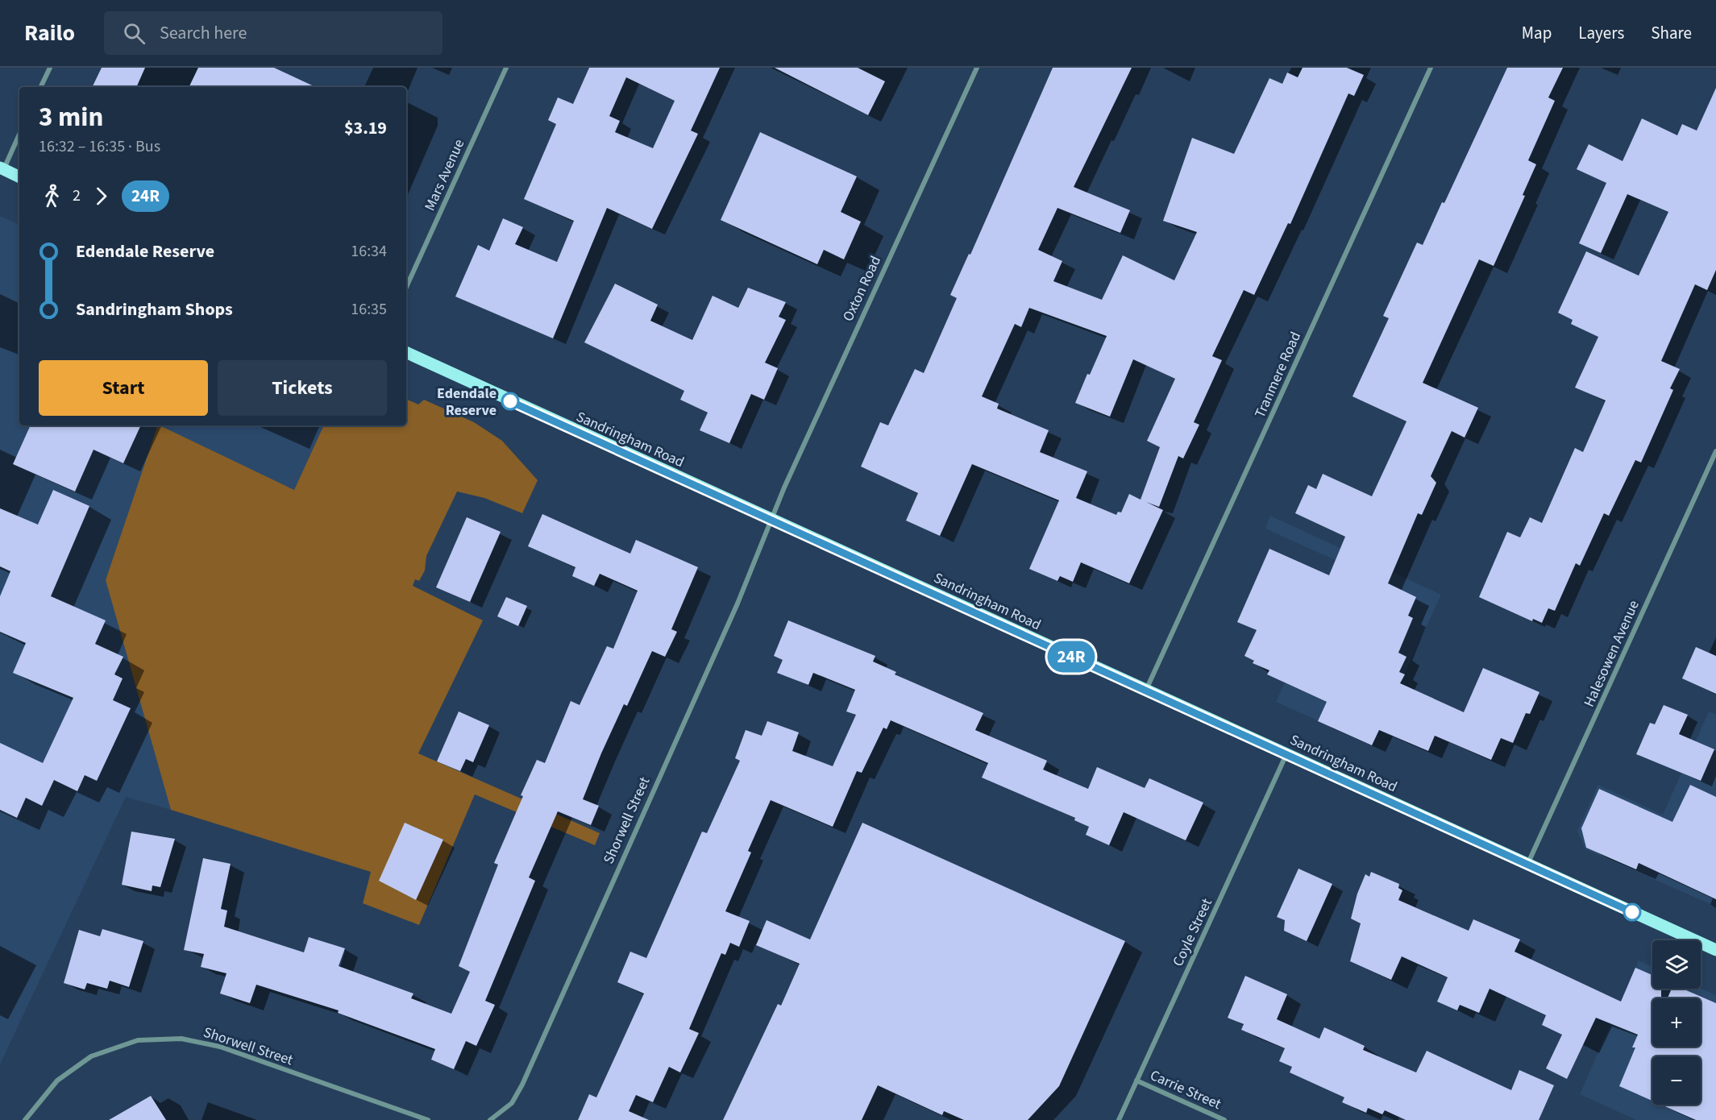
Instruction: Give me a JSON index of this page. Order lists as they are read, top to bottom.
{
  "streets": {
    "main road": ["Sandringham Road"],
    "street": [
      "Mars Avenue",
      "Oxton Road",
      "Tranmere Road",
      "Halesowen Avenue",
      "Shorwell Street",
      "Coyle Street",
      "Carrie Street"
    ]
  },
  "crossings": [
    ["Oxton Road", "Sandringham Road"],
    ["Oxton Road", "Shorwell Street"],
    ["Tranmere Road", "Sandringham Road"],
    ["Sandringham Road", "Halesowen Avenue"],
    ["Sandringham Road", "Shorwell Street"],
    ["Sandringham Road", "Coyle Street"],
    ["Coyle Street", "Carrie Street"]
  ],
  "places": ["Edendale Reserve"],
  "lines": ["bus line 24R"],
  "page": {
    "header": "Railo",
    "search": "Search here",
    "nav": ["Map", "Layers", "Share"],
    "on_map": "24R",
    "heading": ["3 min", "16:32 – 16:35 · Bus", "$3.19"],
    "legs": ["2", "24R"],
    "list": [
      {
        "name": "Edendale Reserve",
        "value": "16:34"
      },
      {
        "name": "Sandringham Shops",
        "value": "16:35"
      }
    ],
    "buttons": ["Start", "Tickets"],
    "map_buttons": ["+", "−"]
  }
}
